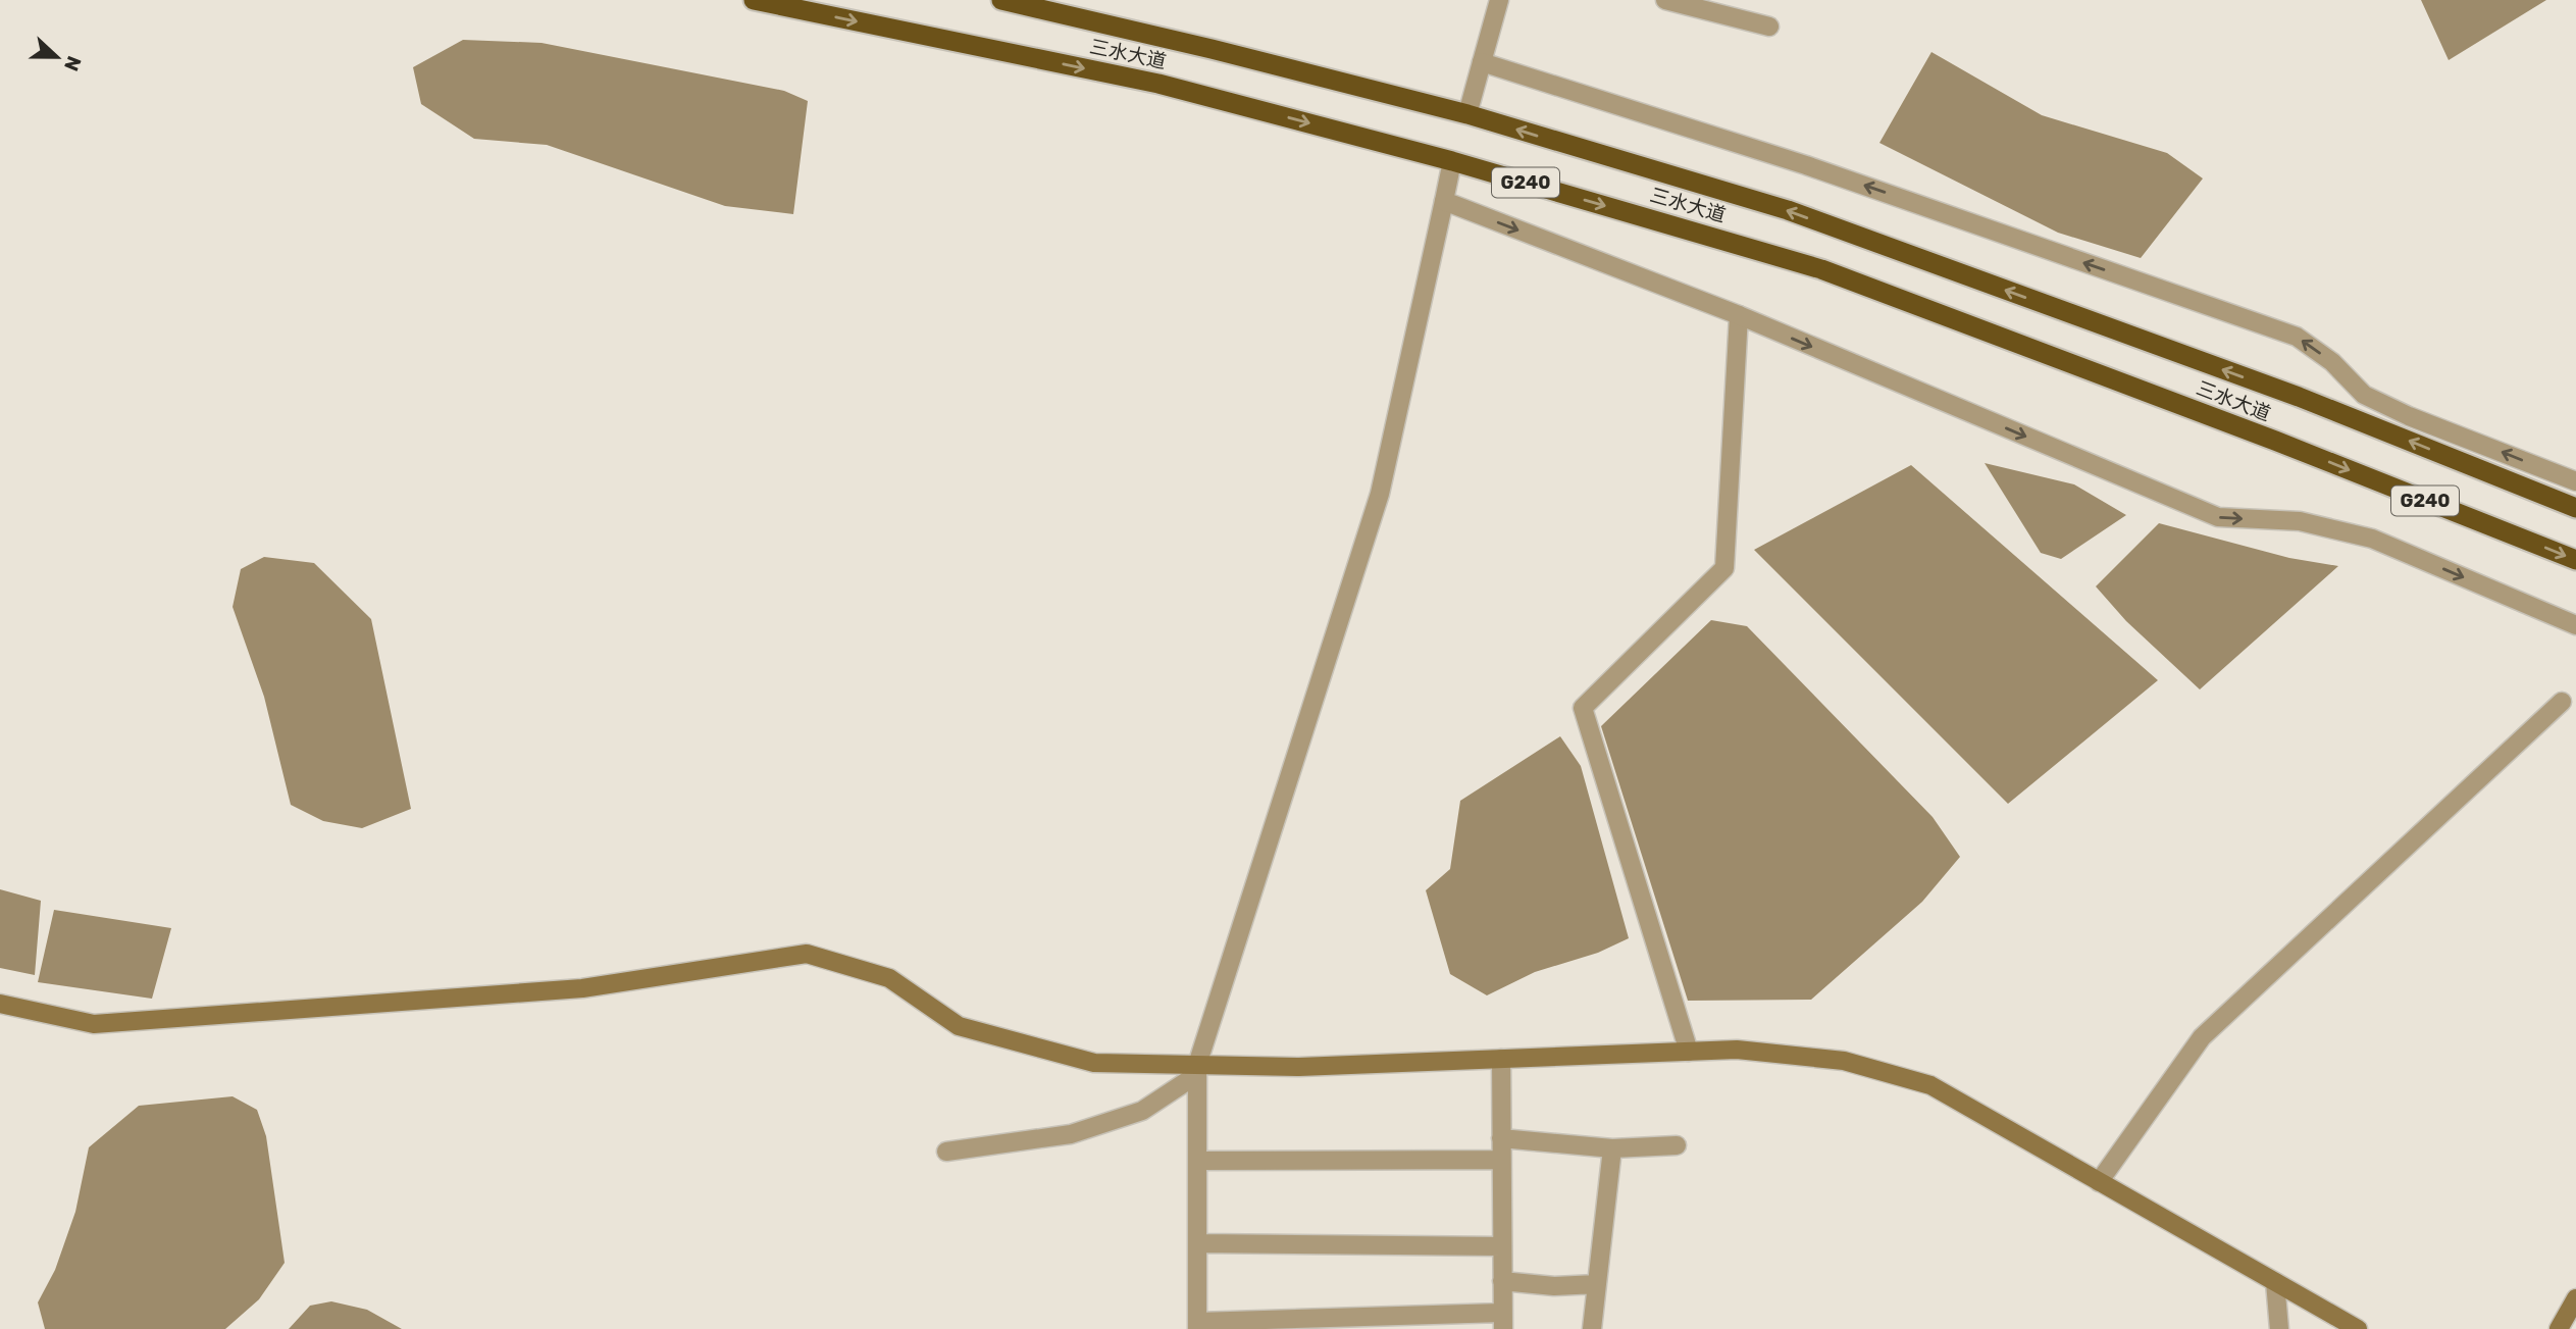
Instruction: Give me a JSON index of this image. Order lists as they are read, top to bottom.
{
  "streets": {
    "highway": ["三水大道", "G240"]
  },
  "north": "right"
}
